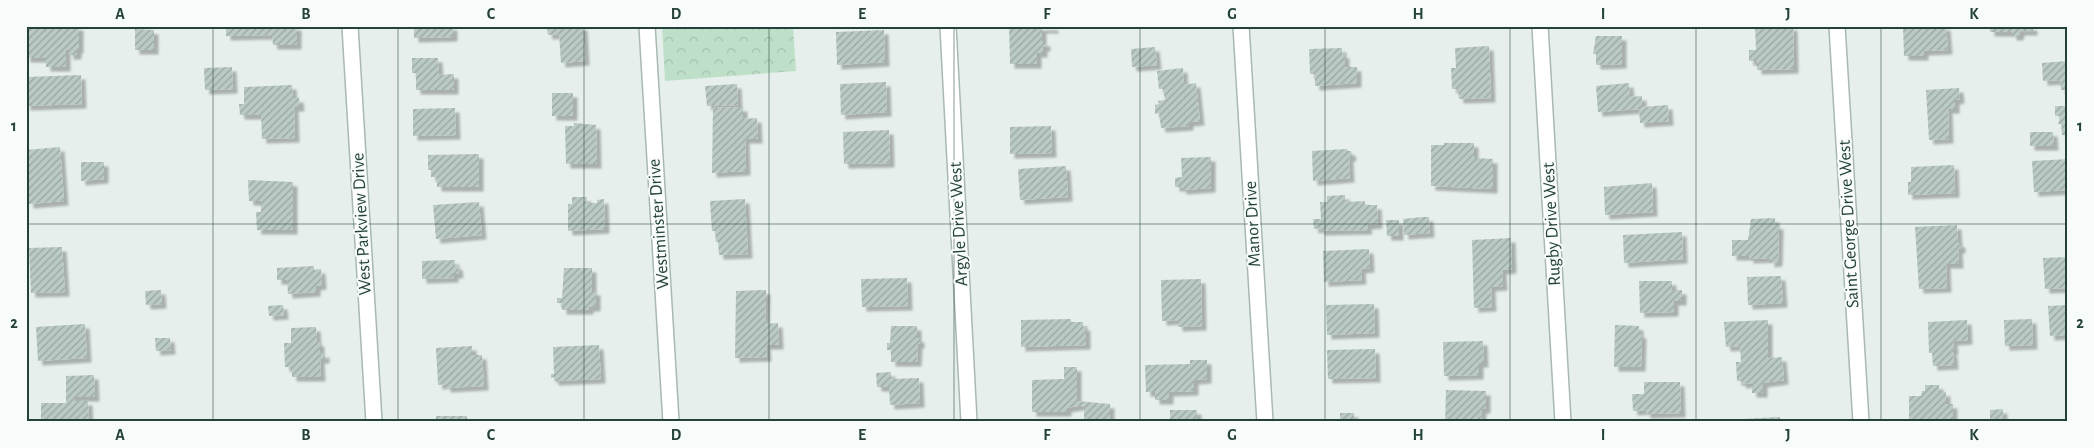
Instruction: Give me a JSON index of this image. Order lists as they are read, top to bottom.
{
  "streets": {
    "street": [
      "West Parkview Drive",
      "Westminster Drive",
      "Argyle Drive West",
      "Manor Drive",
      "Rugby Drive West",
      "Saint George Drive West"
    ]
  },
  "grid": {
    "columns": [
      "A",
      "B",
      "C",
      "D",
      "E",
      "F",
      "G",
      "H",
      "I",
      "J",
      "K"
    ],
    "rows": ["1", "2"]
  }
}
